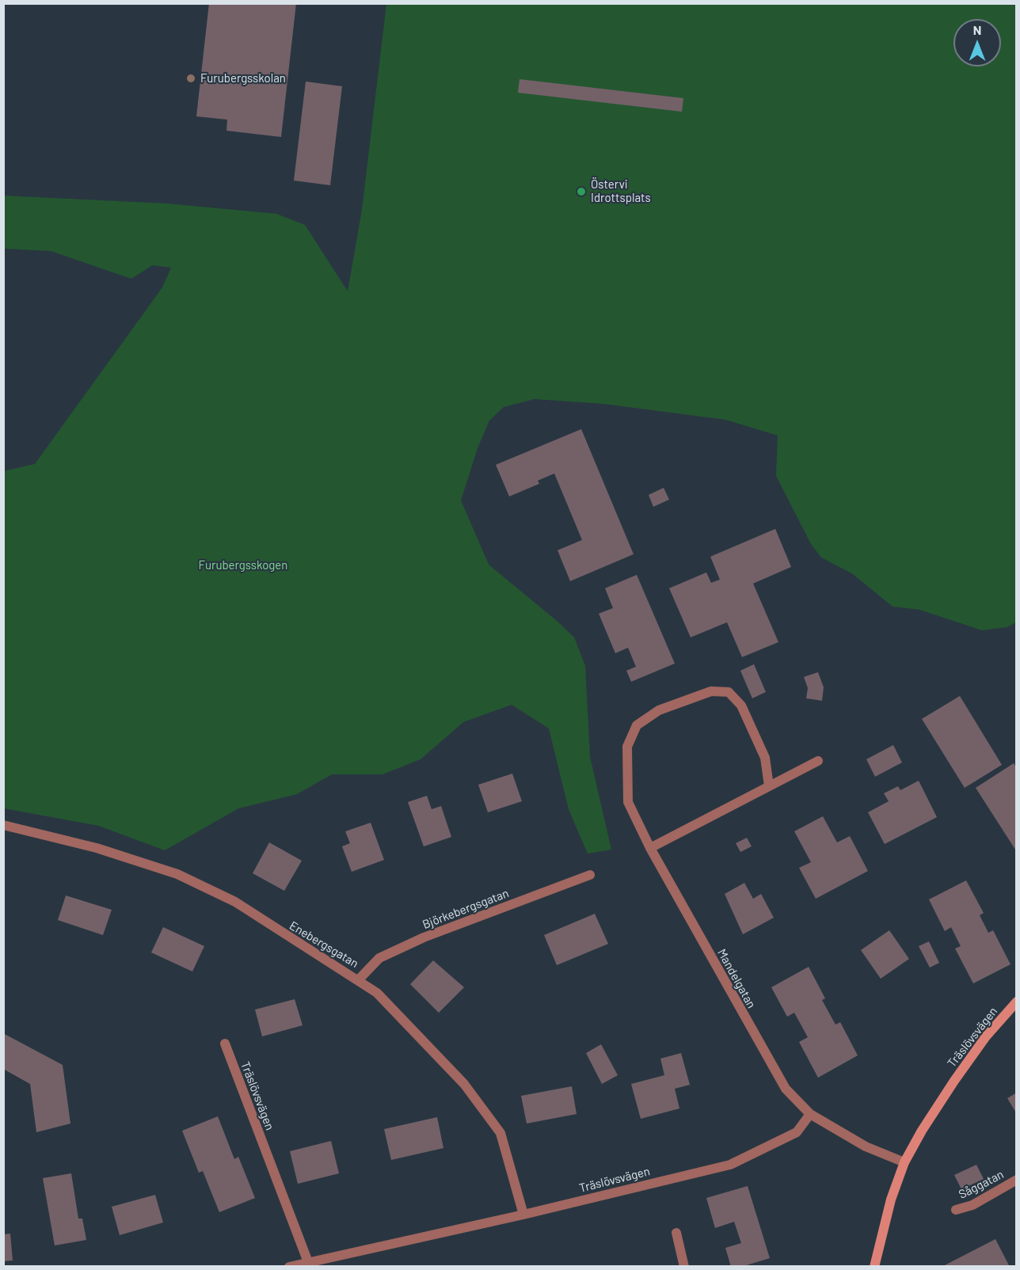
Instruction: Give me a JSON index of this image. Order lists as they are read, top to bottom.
{
  "streets": {
    "street": [
      "Björkebergsgatan",
      "Enebergsgatan",
      "Mandelgatan",
      "Träslövsvägen",
      "Såggatan"
    ]
  },
  "crossings": [
    ["Björkebergsgatan", "Enebergsgatan"],
    ["Enebergsgatan", "Träslövsvägen"],
    ["Mandelgatan", "Träslövsvägen"]
  ],
  "parks": ["Furubergsskogen"],
  "places": ["Furubergsskolan", "Östervi Idrottsplats"],
  "north": "top"
}
